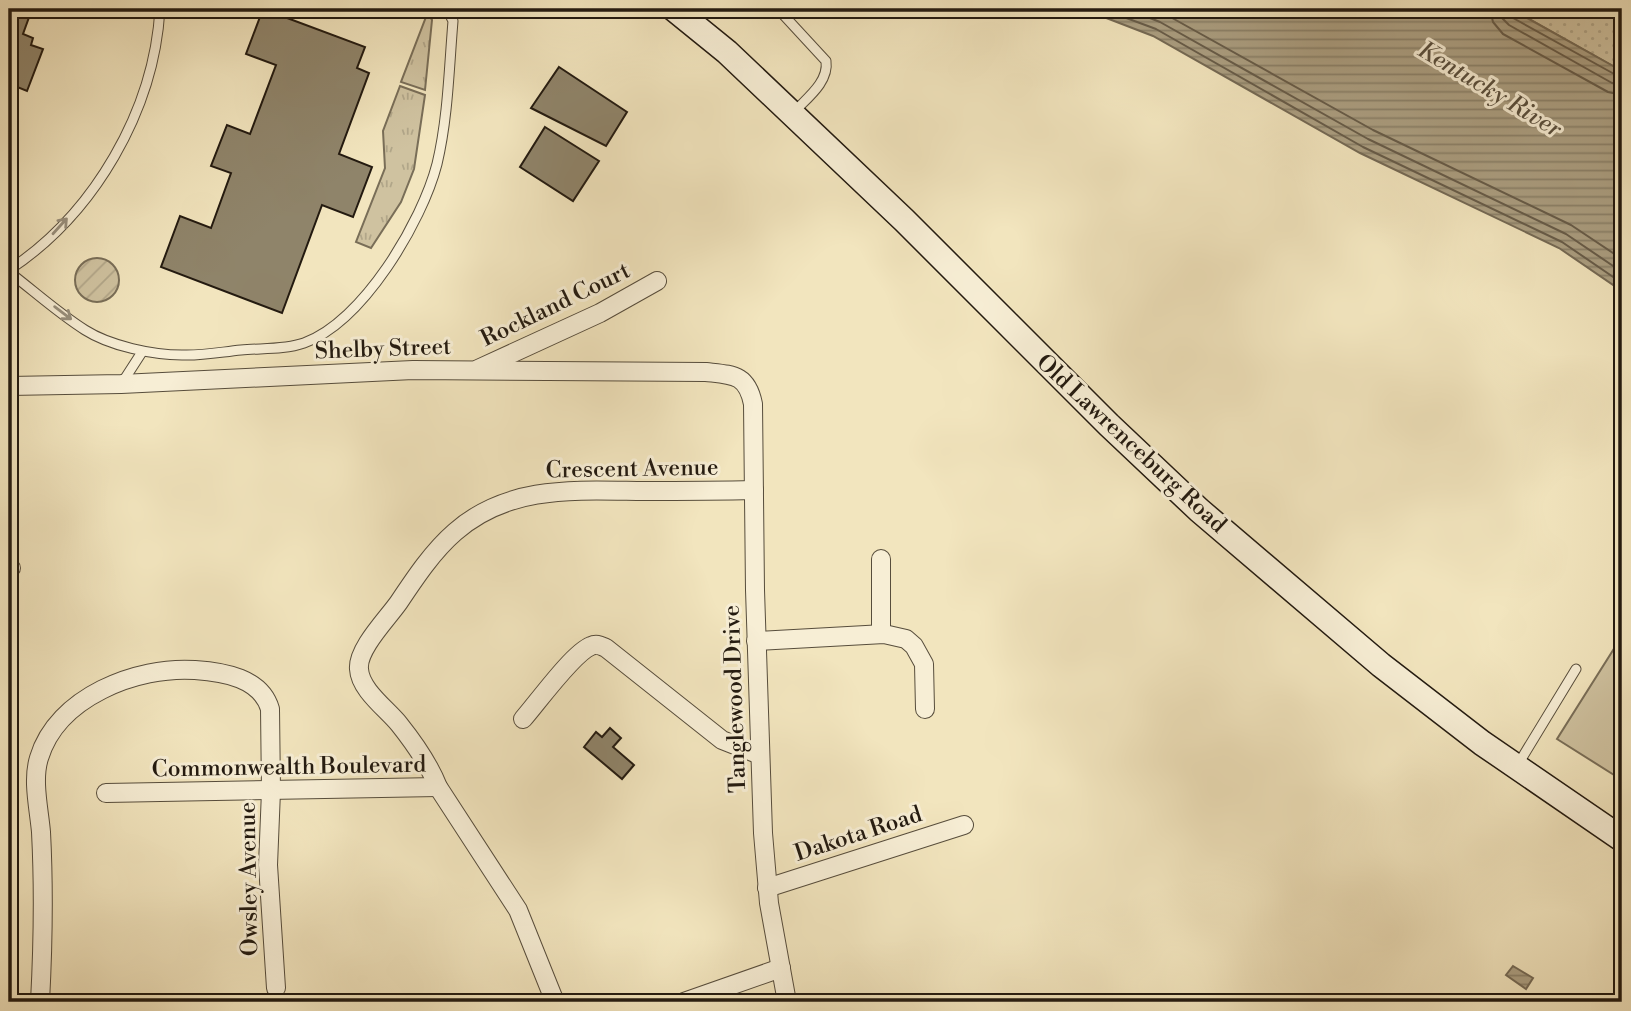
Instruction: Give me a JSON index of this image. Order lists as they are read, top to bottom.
{
  "streets": {
    "main road": ["Old Lawrenceburg Road"],
    "street": [
      "Rockland Court",
      "Shelby Street",
      "Crescent Avenue",
      "Tanglewood Drive",
      "Commonwealth Boulevard",
      "Dakota Road",
      "Owsley Avenue"
    ]
  },
  "crossings": [
    ["Rockland Court", "Shelby Street"],
    ["Shelby Street", "Tanglewood Drive"],
    ["Crescent Avenue", "Tanglewood Drive"],
    ["Crescent Avenue", "Commonwealth Boulevard"],
    ["Tanglewood Drive", "Dakota Road"],
    ["Commonwealth Boulevard", "Owsley Avenue"]
  ],
  "water": ["Kentucky River"]
}
